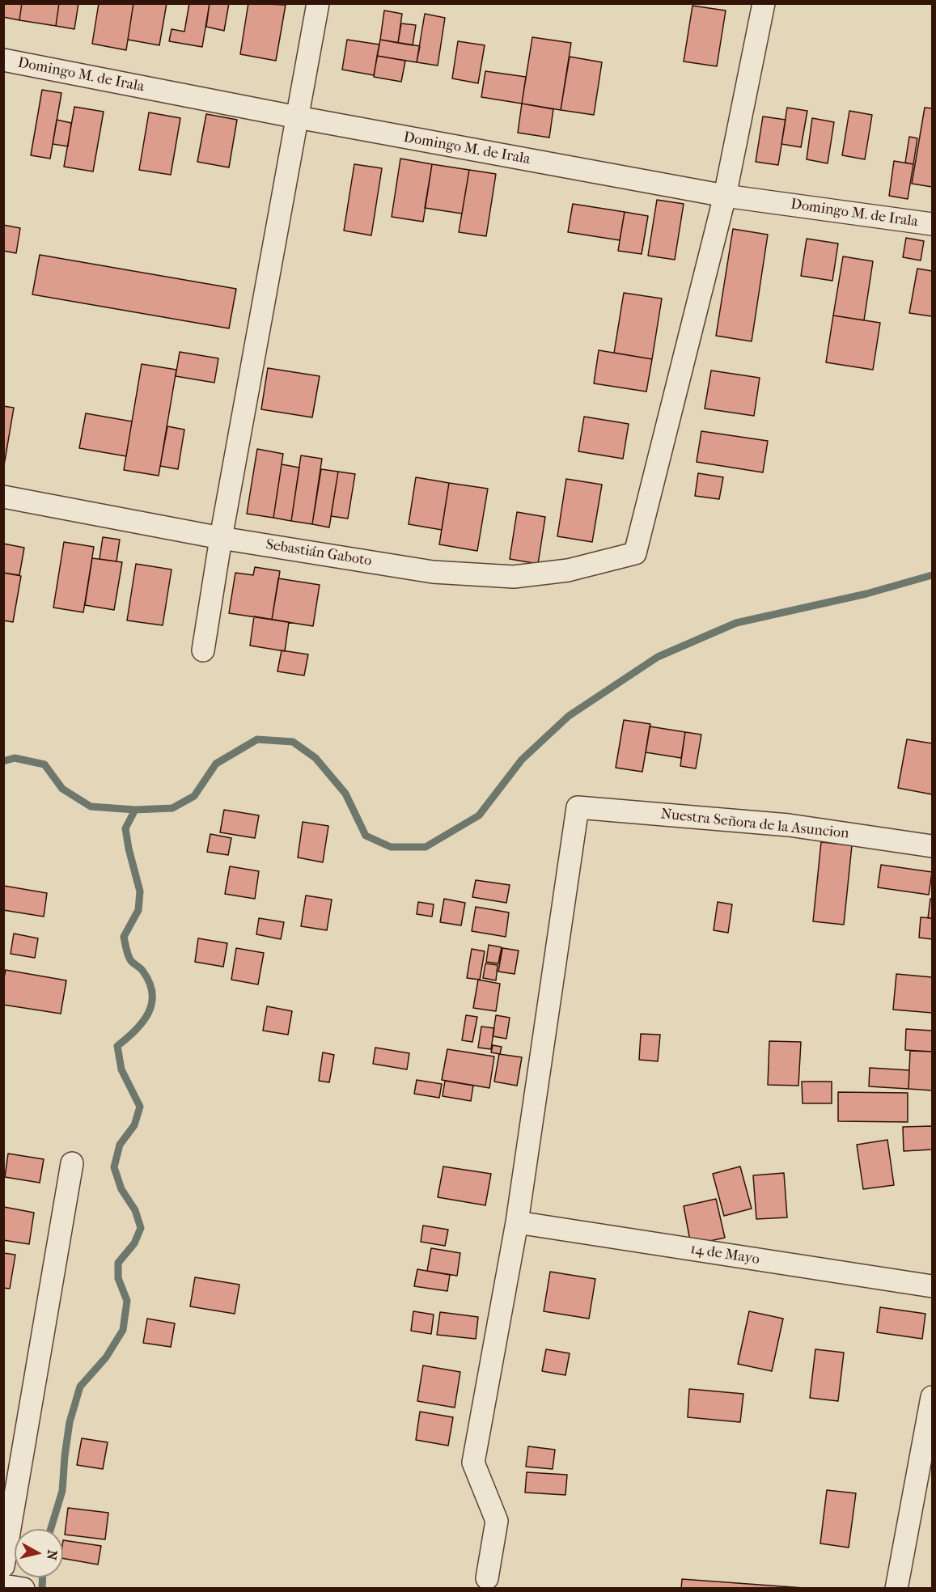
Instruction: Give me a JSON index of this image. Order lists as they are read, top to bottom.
{
  "streets": {
    "street": [
      "Domingo M. de Irala",
      "Sebastián Gaboto",
      "Nuestra Señora de la Asuncion",
      "14 de Mayo"
    ]
  },
  "crossings": [
    ["Domingo M. de Irala", "Sebastián Gaboto"],
    ["Nuestra Señora de la Asuncion", "14 de Mayo"]
  ],
  "north": "right"
}
